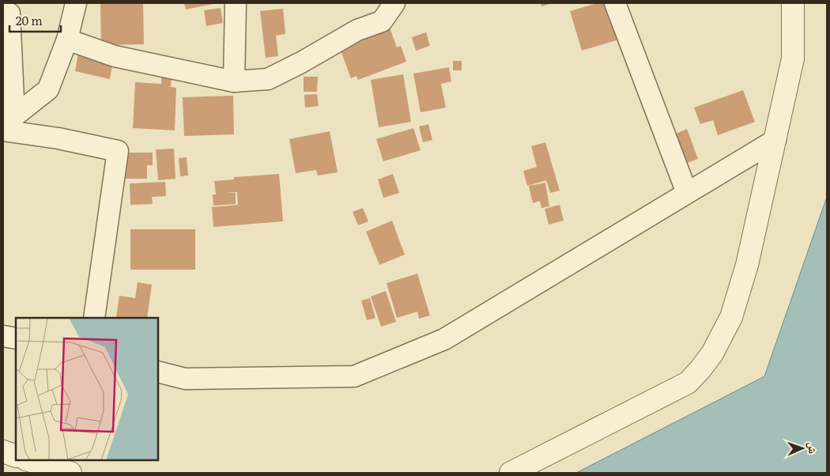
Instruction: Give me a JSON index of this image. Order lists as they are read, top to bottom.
{
  "scale_bar": "20 m",
  "north": "right"
}
